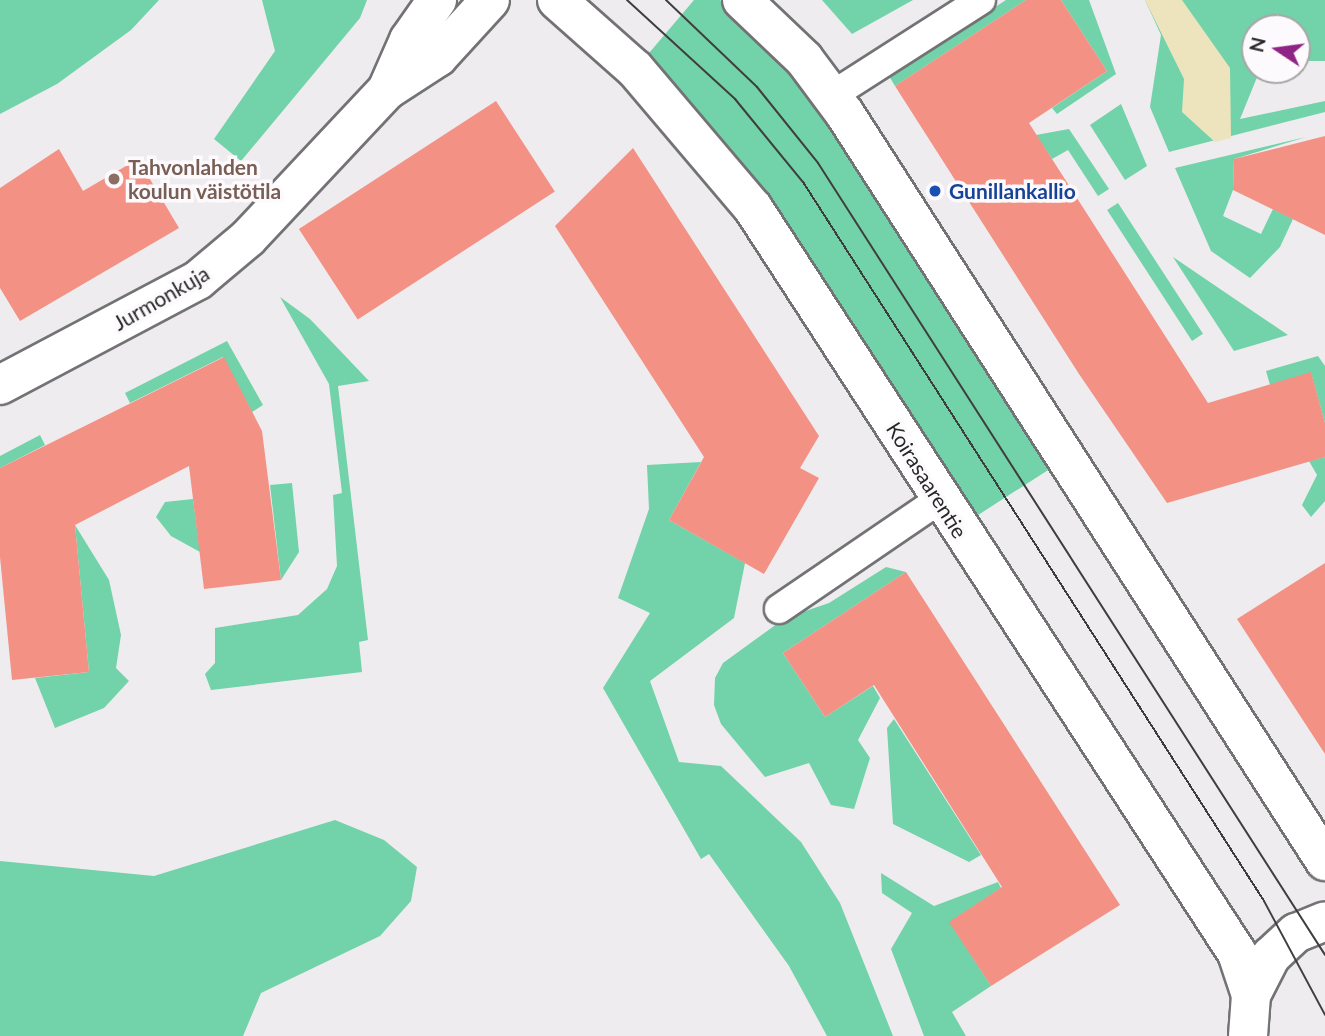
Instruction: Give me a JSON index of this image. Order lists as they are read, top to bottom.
{
  "streets": {
    "street": ["Jurmonkuja", "Koirasaarentie"]
  },
  "places": ["Tahvonlahden koulun väistötila", "Gunillankallio"],
  "north": "left"
}
